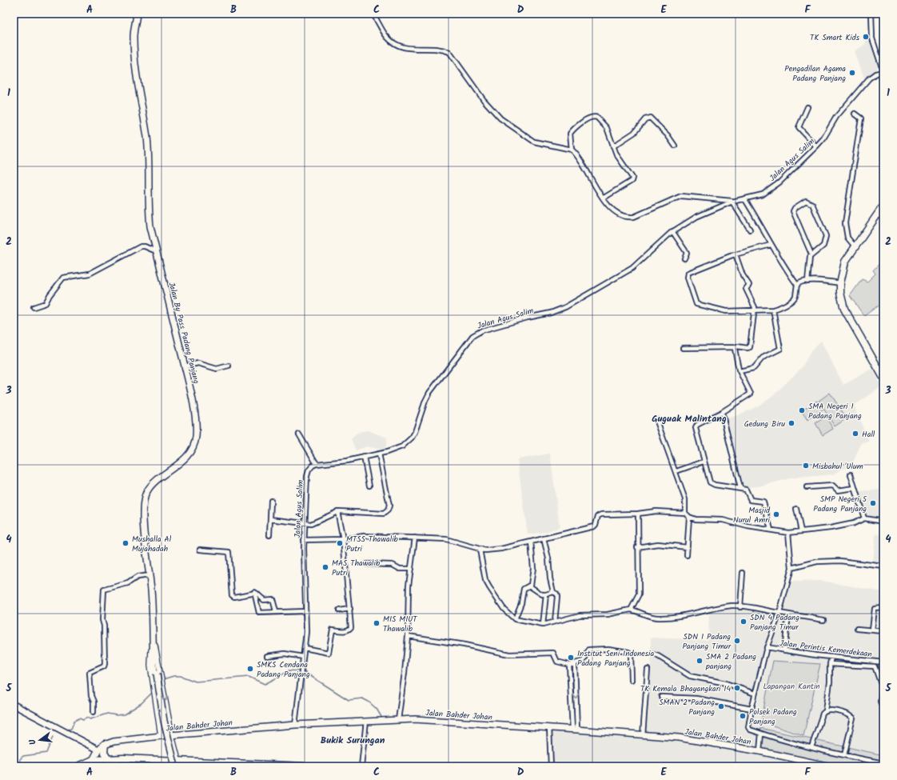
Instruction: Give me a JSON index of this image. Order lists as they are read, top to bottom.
{
  "streets": {
    "main road": ["Jalan By Pass Padang Panjang", "Jalan Bahder Johan"],
    "street": ["Jalan Agus Salim", "Jalan Perintis Kemerdekaan"]
  },
  "crossings": [
    ["Jalan Agus Salim", "Jalan Bahder Johan"]
  ],
  "districts": ["Guguak Malintang", "Bukik Surungan"],
  "parks": ["Lapangan Kantin"],
  "places": [
    "TK Smart Kids",
    "Pengadilan Agama Padang Panjang",
    "SMA Negeri 1 Padang Panjang",
    "Gedung Biru",
    "Hall",
    "Misbahul 'Ulum",
    "SMP Negeri 5 Padang Panjang",
    "Masjid Nurul Amri",
    "Mushalla Al Mujahadah",
    "MTSS Thawalib Putri",
    "MAS Thawalib Putri",
    "SDN 4 Padang Panjang Timur",
    "MIS MIUT Thawalib",
    "SDN 1 Padang Panjang Timur",
    "Institut Seni Indonesia Padang Panjang",
    "SMA 2 Padang panjang",
    "SMKS Cendana Padang Panjang",
    "TK Kemala Bhayangkari 14",
    "SMAN 2 Padang Panjang",
    "Polsek Padang Panjang"
  ],
  "north": "left",
  "grid": {
    "columns": [
      "A",
      "B",
      "C",
      "D",
      "E",
      "F"
    ],
    "rows": [
      "1",
      "2",
      "3",
      "4",
      "5"
    ]
  }
}
